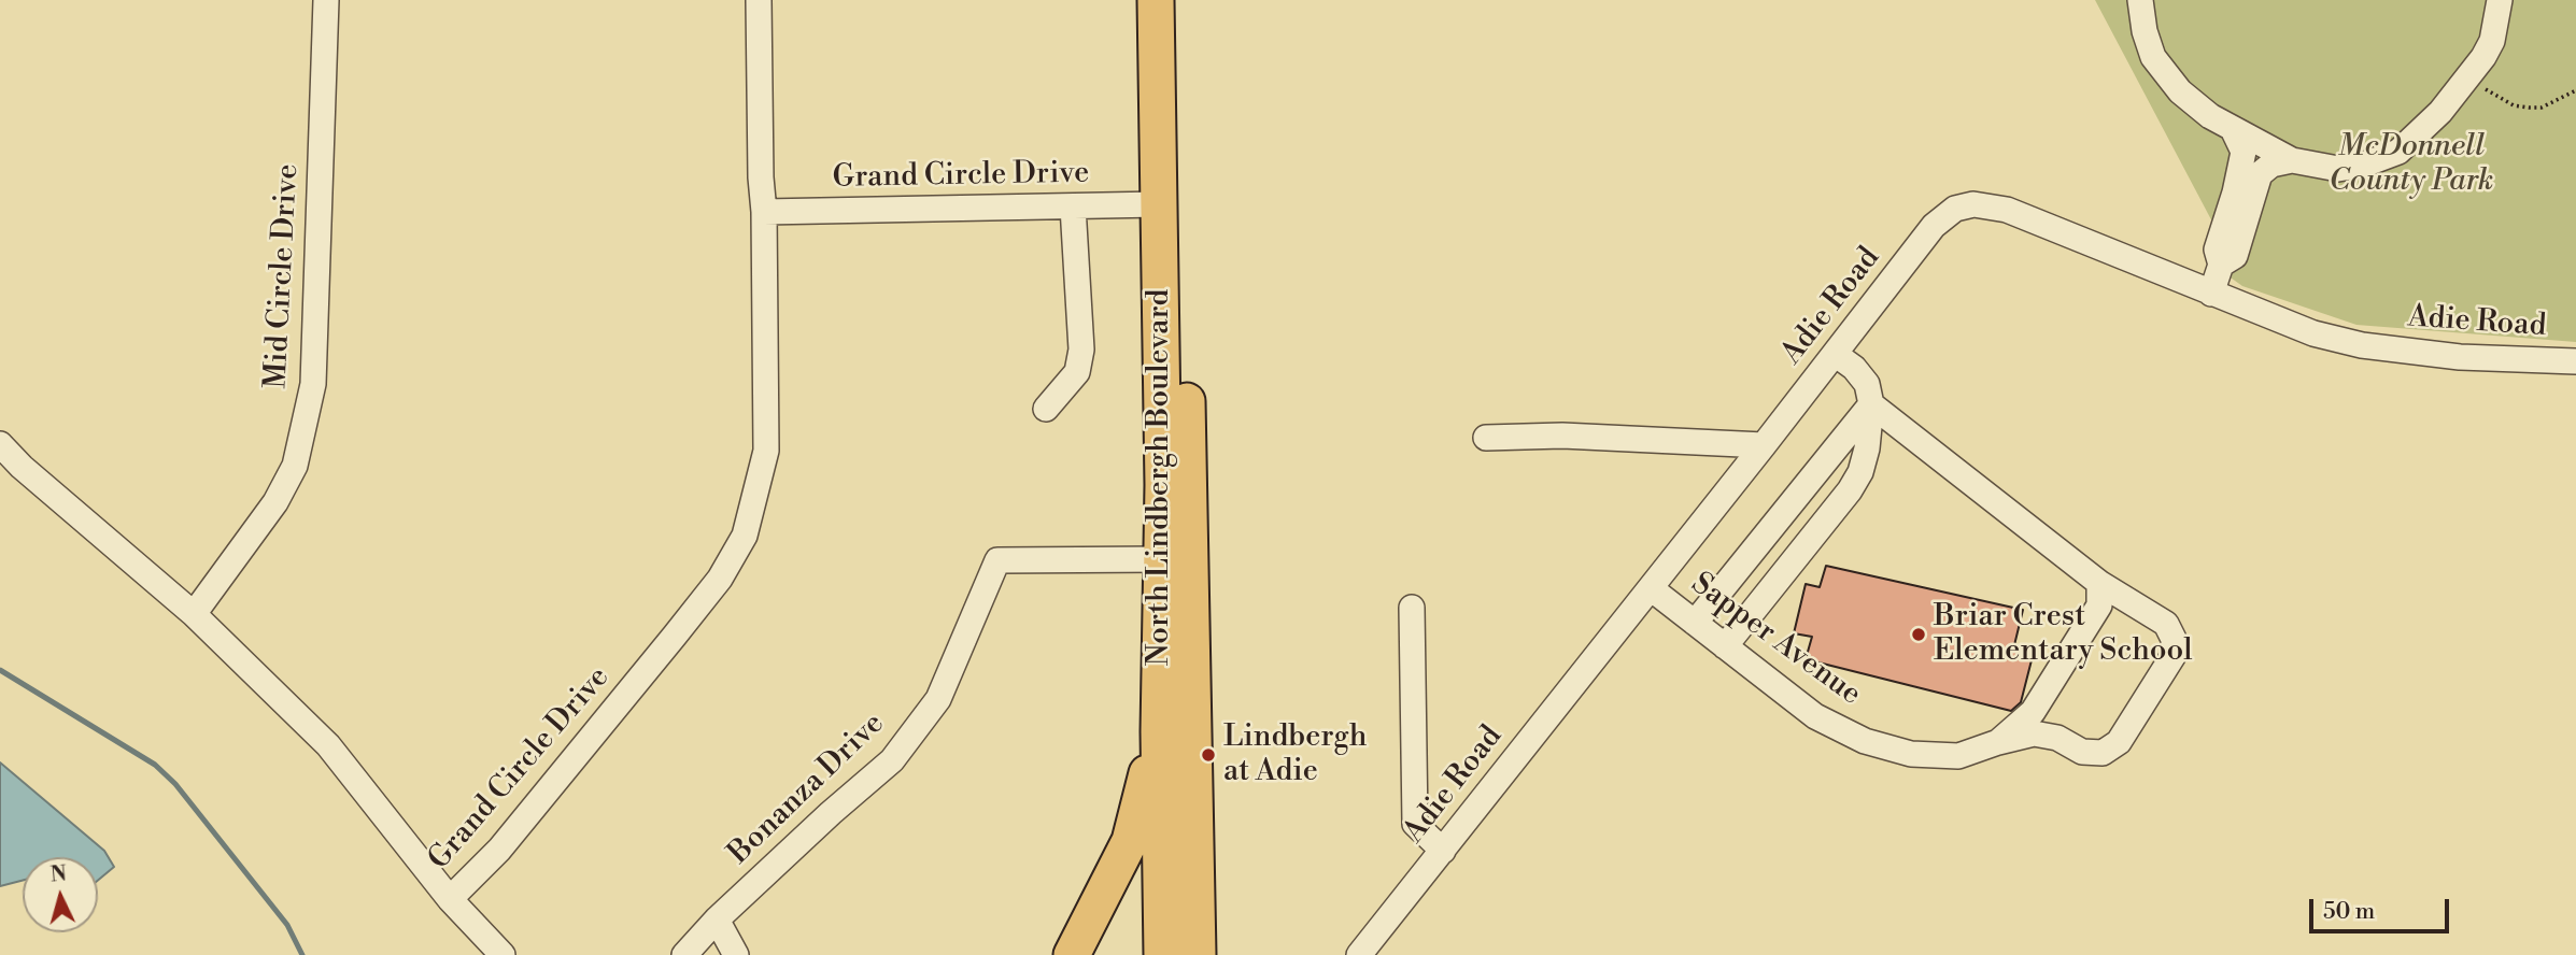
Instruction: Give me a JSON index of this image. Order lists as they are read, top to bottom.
{
  "streets": {
    "highway": ["North Lindbergh Boulevard"],
    "street": [
      "Grand Circle Drive",
      "Mid Circle Drive",
      "Adie Road",
      "Sapper Avenue",
      "Bonanza Drive"
    ]
  },
  "crossings": [
    ["Grand Circle Drive", "Mid Circle Drive"],
    ["Grand Circle Drive", "North Lindbergh Boulevard"],
    ["Adie Road", "Sapper Avenue"],
    ["North Lindbergh Boulevard", "Bonanza Drive"]
  ],
  "parks": ["McDonnell County Park"],
  "places": ["Briar Crest Elementary School", "Lindbergh at Adie"],
  "scale_bar": "50 m",
  "north": "top"
}
